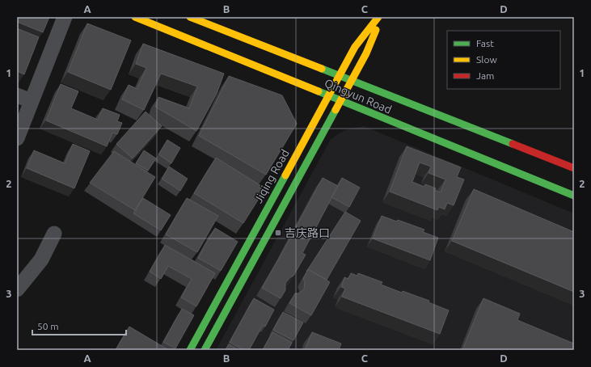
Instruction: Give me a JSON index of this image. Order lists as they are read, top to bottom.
{
  "streets": {
    "main road": ["Qingyun Road", "Jiqing Road"]
  },
  "crossings": [
    ["Qingyun Road", "Jiqing Road"]
  ],
  "places": {
    "transit": ["吉庆路口"]
  },
  "legend": ["Fast", "Slow", "Jam"],
  "scale_bar": "50 m",
  "grid": {
    "columns": [
      "A",
      "B",
      "C",
      "D"
    ],
    "rows": ["1", "2", "3"]
  }
}
